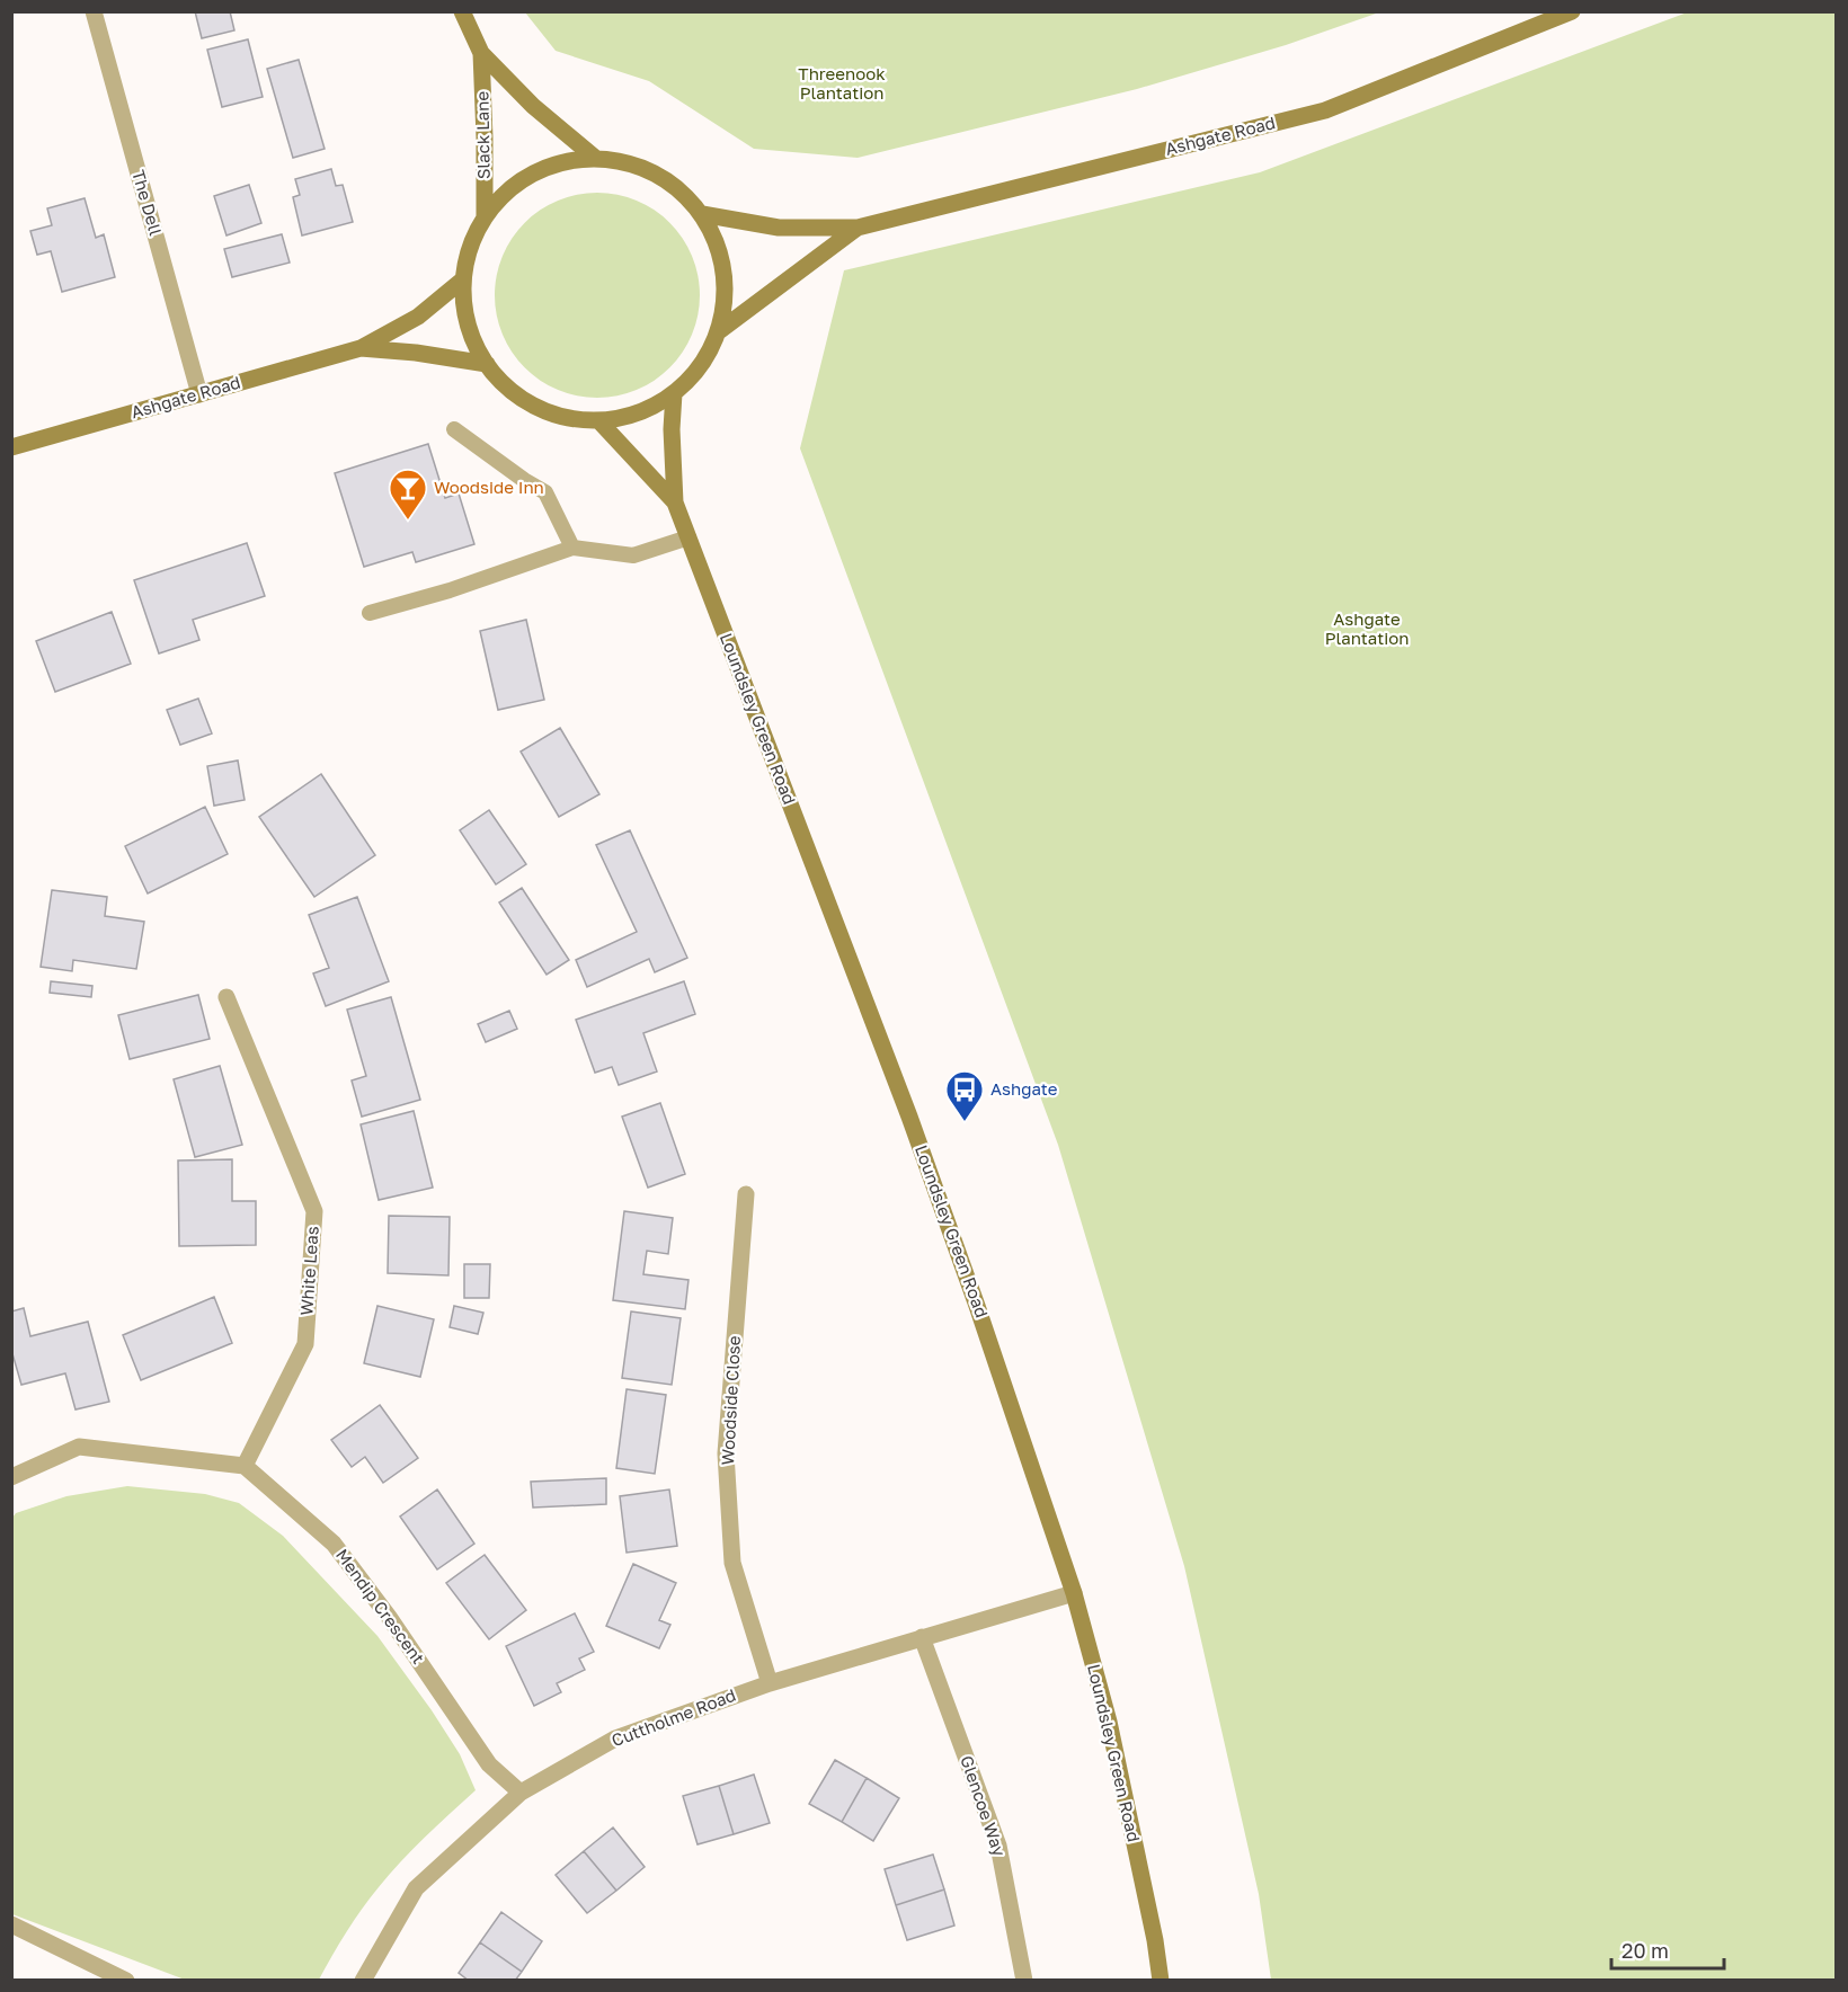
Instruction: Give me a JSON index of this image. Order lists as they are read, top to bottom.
{
  "streets": {
    "main road": ["Slack Lane", "Ashgate Road", "Loundsley Green Road"],
    "street": [
      "The Dell",
      "White Leas",
      "Woodside Close",
      "Mendip Crescent",
      "Cuttholme Road",
      "Glencoe Way"
    ]
  },
  "crossings": [
    ["Ashgate Road", "The Dell"],
    ["Loundsley Green Road", "Cuttholme Road"],
    ["White Leas", "Mendip Crescent"],
    ["Woodside Close", "Cuttholme Road"],
    ["Mendip Crescent", "Cuttholme Road"],
    ["Cuttholme Road", "Glencoe Way"]
  ],
  "parks": ["Threenook Plantation", "Ashgate Plantation"],
  "places": {
    "bar": ["Woodside Inn"],
    "bus stop": ["Ashgate"]
  },
  "scale_bar": "20 m"
}
